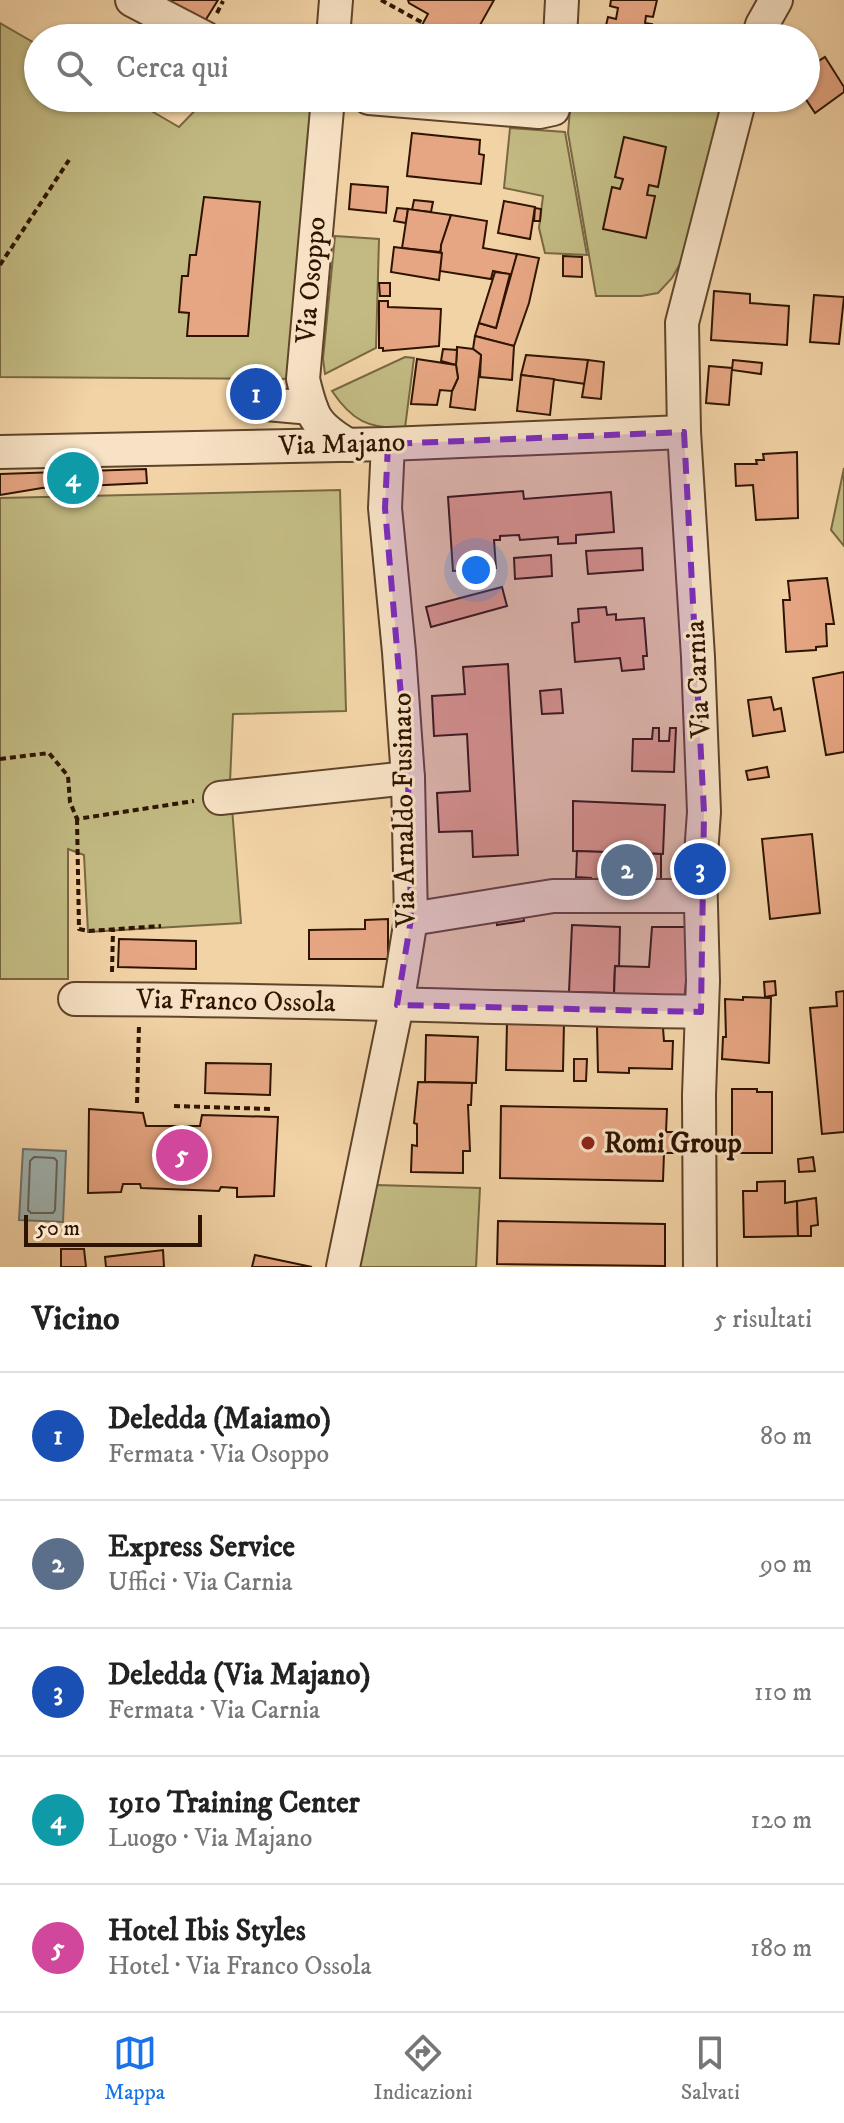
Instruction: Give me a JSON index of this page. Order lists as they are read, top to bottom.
{
  "streets": {
    "street": [
      "Via Osoppo",
      "Via Majano",
      "Via Carnia",
      "Via Arnaldo Fusinato",
      "Via Franco Ossola"
    ]
  },
  "crossings": [
    ["Via Osoppo", "Via Majano"],
    ["Via Majano", "Via Carnia"],
    ["Via Majano", "Via Arnaldo Fusinato"],
    ["Via Carnia", "Via Franco Ossola"],
    ["Via Arnaldo Fusinato", "Via Franco Ossola"]
  ],
  "places": ["Romi Group"],
  "scale_bar": "50 m",
  "page": {
    "search": "Cerca qui",
    "pins": [
      "1",
      "4",
      "3",
      "2",
      "5"
    ],
    "scale": "50 m",
    "heading": ["Vicino", "5 risultati"],
    "list": [
      {
        "mark": "1",
        "name": "Deledda (Maiamo)",
        "note": "Fermata · Via Osoppo",
        "value": "80 m"
      },
      {
        "mark": "2",
        "name": "Express Service",
        "note": "Uffici · Via Carnia",
        "value": "90 m"
      },
      {
        "mark": "3",
        "name": "Deledda (Via Majano)",
        "note": "Fermata · Via Carnia",
        "value": "110 m"
      },
      {
        "mark": "4",
        "name": "1910 Training Center",
        "note": "Luogo · Via Majano",
        "value": "120 m"
      },
      {
        "mark": "5",
        "name": "Hotel Ibis Styles",
        "note": "Hotel · Via Franco Ossola",
        "value": "180 m"
      }
    ],
    "nav": ["Mappa", "Indicazioni", "Salvati"]
  }
}
